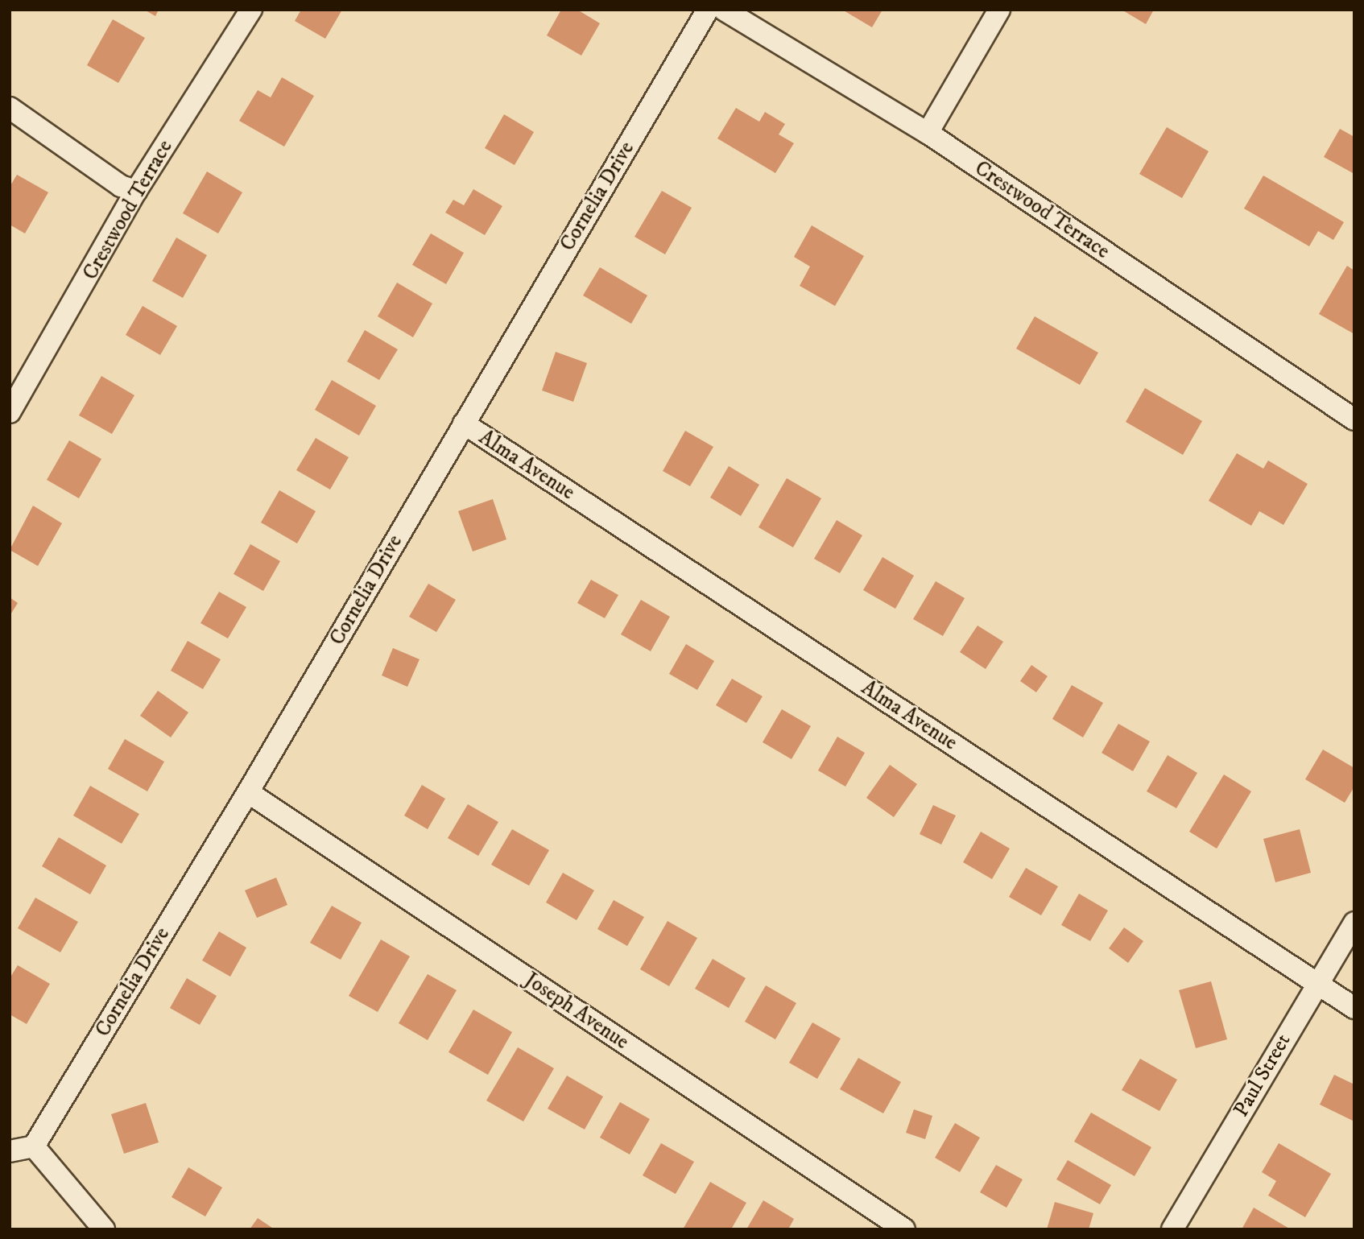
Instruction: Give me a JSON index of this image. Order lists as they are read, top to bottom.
{
  "streets": {
    "street": [
      "Cornelia Drive",
      "Crestwood Terrace",
      "Alma Avenue",
      "Joseph Avenue",
      "Paul Street"
    ]
  },
  "crossings": [
    ["Cornelia Drive", "Alma Avenue"],
    ["Cornelia Drive", "Joseph Avenue"],
    ["Alma Avenue", "Paul Street"]
  ]
}
